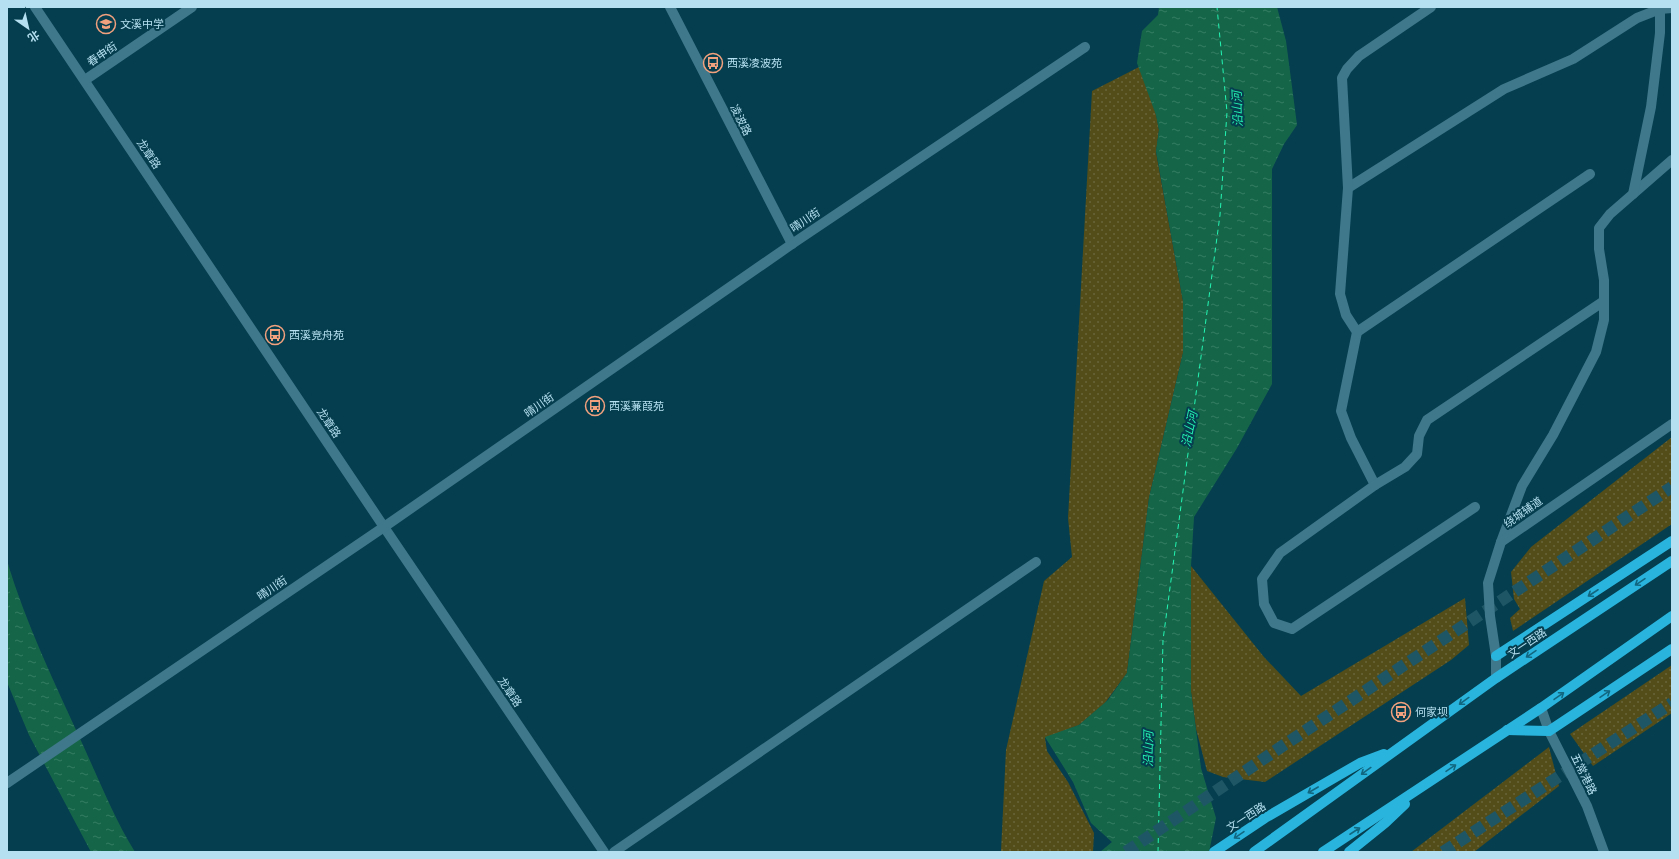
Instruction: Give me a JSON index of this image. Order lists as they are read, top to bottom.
{
  "streets": {
    "main road": ["文一西路"],
    "street": [
      "春申街",
      "凌波路",
      "龙章路",
      "晴川街",
      "绕城辅道",
      "五常港路"
    ]
  },
  "crossings": [
    ["春申街", "龙章路"],
    ["凌波路", "晴川街"],
    ["龙章路", "晴川街"],
    ["绕城辅道", "文一西路"]
  ],
  "water": ["沿山河"],
  "places": {
    "school or university": ["文溪中学"],
    "bus stop": [
      "西溪凌波苑",
      "西溪竞舟苑",
      "西溪蒹葭苑",
      "何家坝"
    ]
  },
  "north": "bottom right"
}
